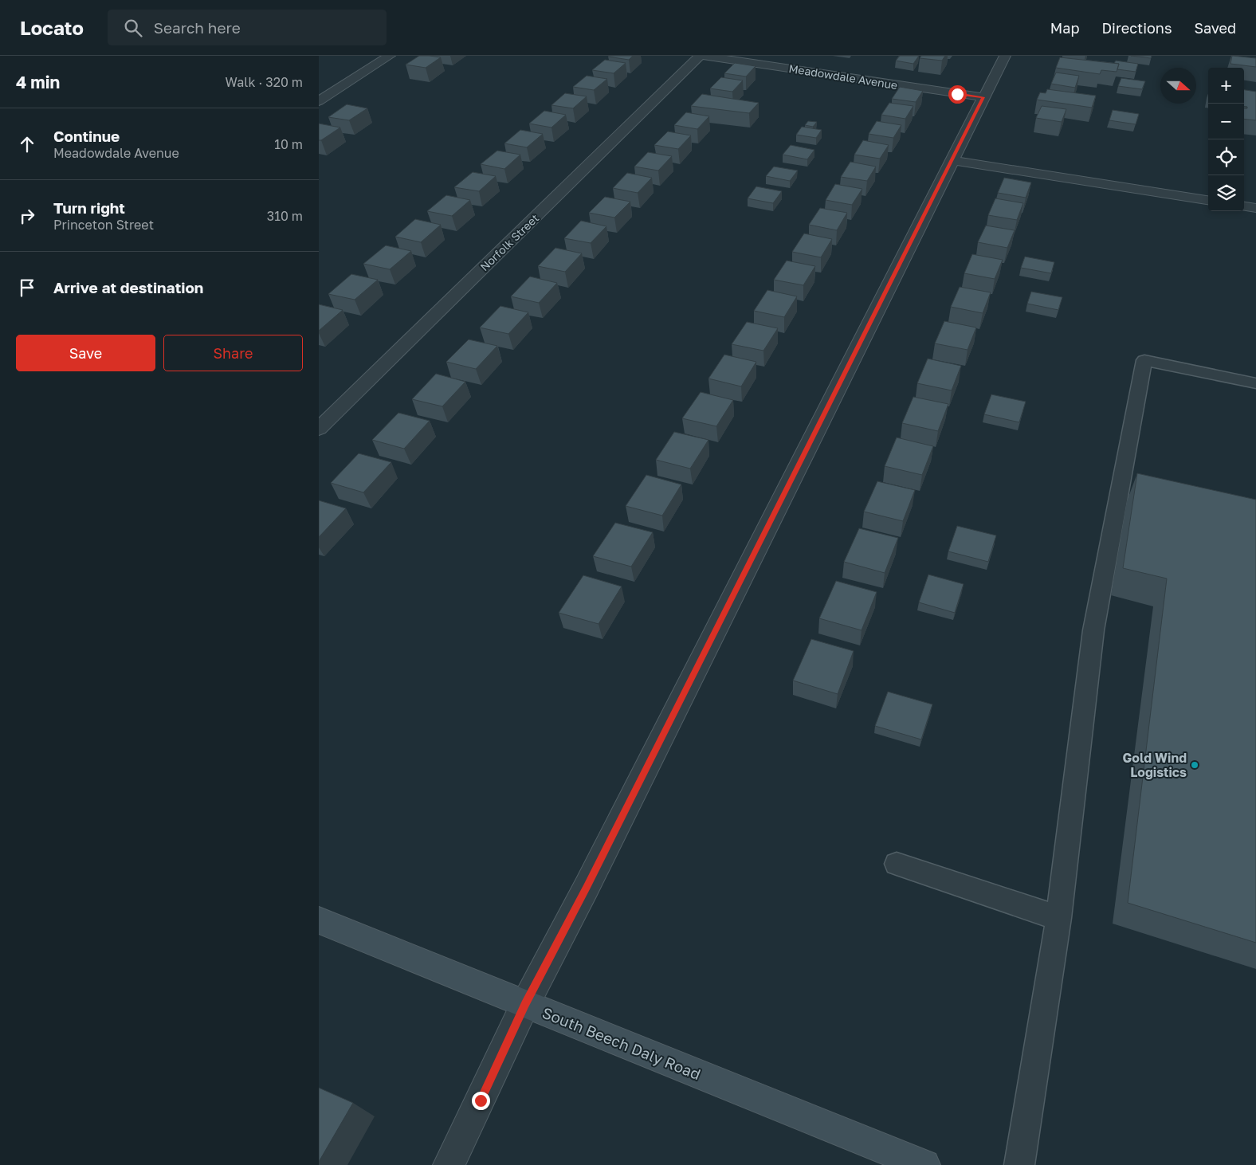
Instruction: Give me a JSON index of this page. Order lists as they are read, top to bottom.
{
  "streets": {
    "main road": ["South Beech Daly Road"],
    "street": ["Meadowdale Avenue", "Norfolk Street"]
  },
  "places": ["Gold Wind Logistics"],
  "north": "right",
  "page": {
    "header": "Locato",
    "search": "Search here",
    "nav": ["Map", "Directions", "Saved"],
    "heading": ["4 min", "Walk · 320 m"],
    "map_buttons": ["+", "−"],
    "list": [
      ["Continue", "Meadowdale Avenue", "10 m"],
      ["Turn right", "Princeton Street", "310 m"],
      "Arrive at destination"
    ],
    "buttons": ["Save", "Share"]
  }
}
